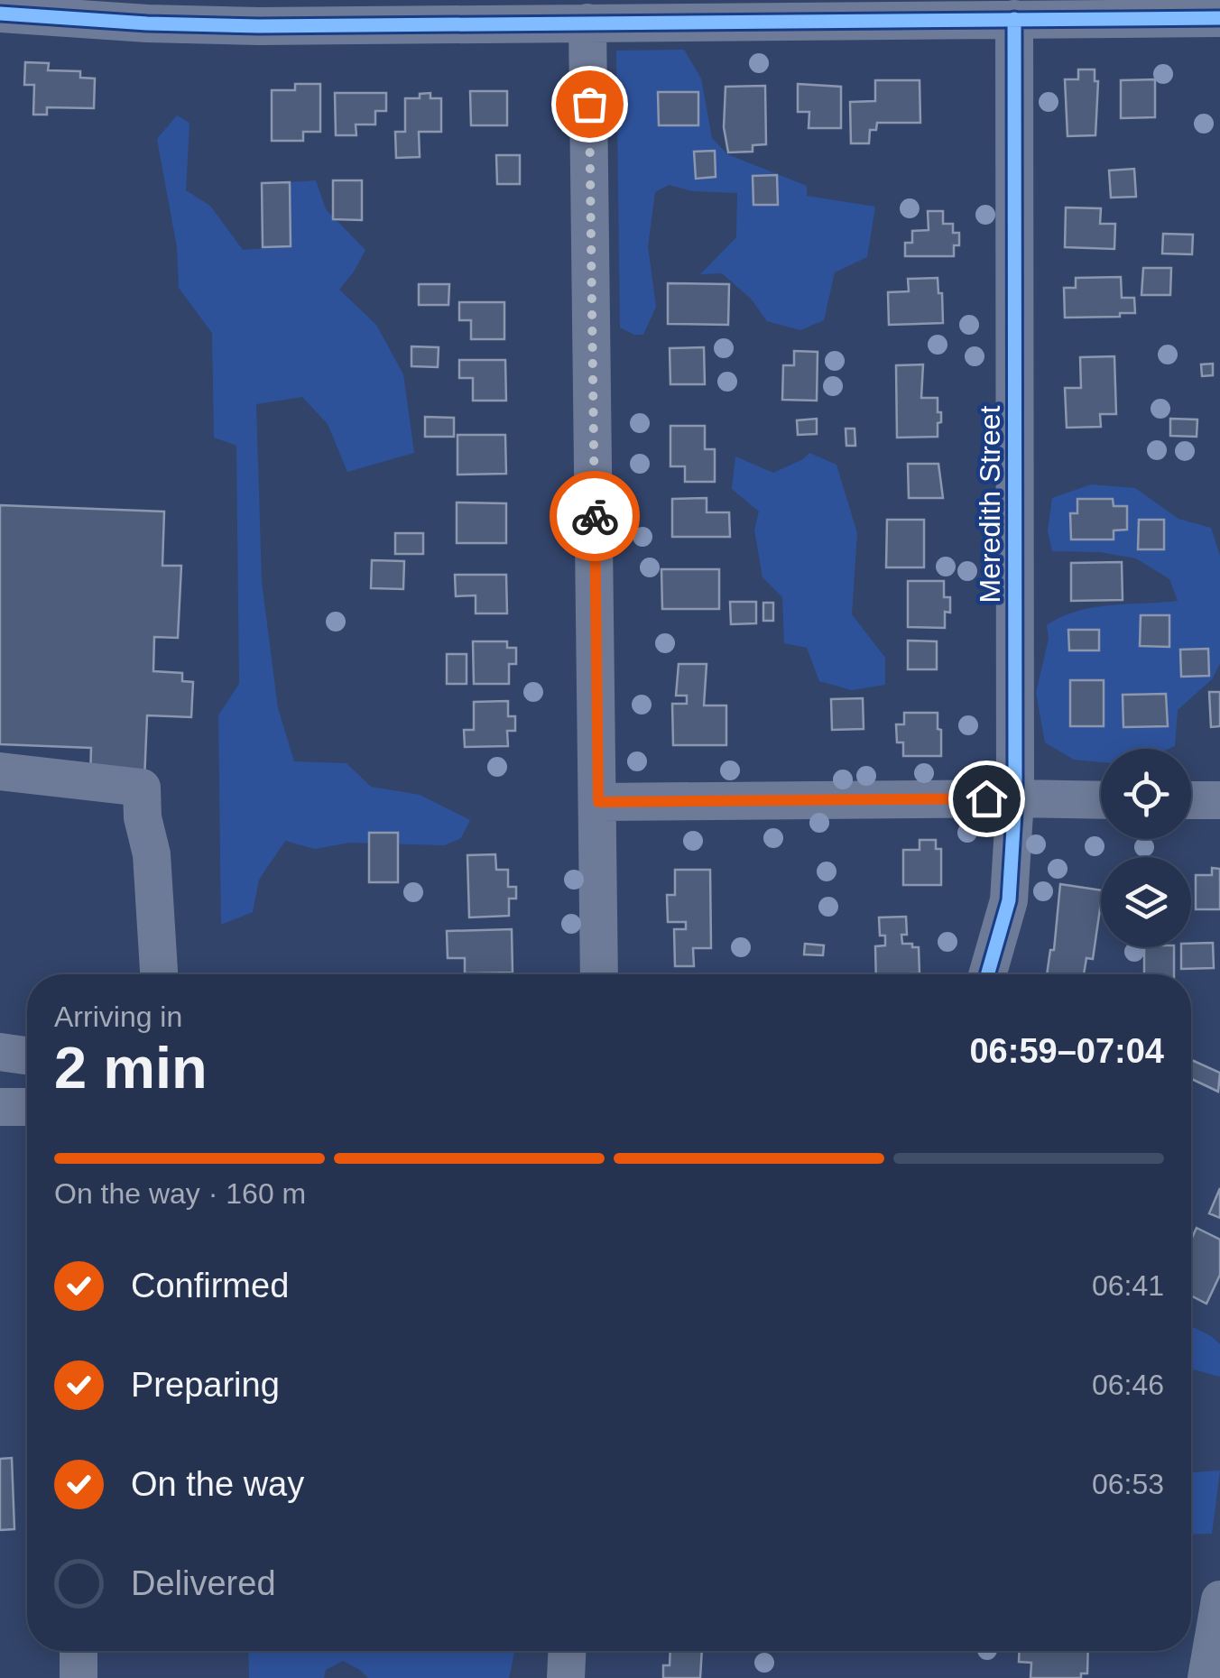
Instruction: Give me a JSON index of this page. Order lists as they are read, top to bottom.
{
  "streets": {
    "street": ["Meredith Street"]
  },
  "page": {
    "heading": ["2 min", "Arriving in", "06:59–07:04"],
    "bar": "On the way · 160 m",
    "list": [
      ["Confirmed", "06:41"],
      ["Preparing", "06:46"],
      ["On the way", "06:53"],
      "Delivered"
    ]
  }
}
